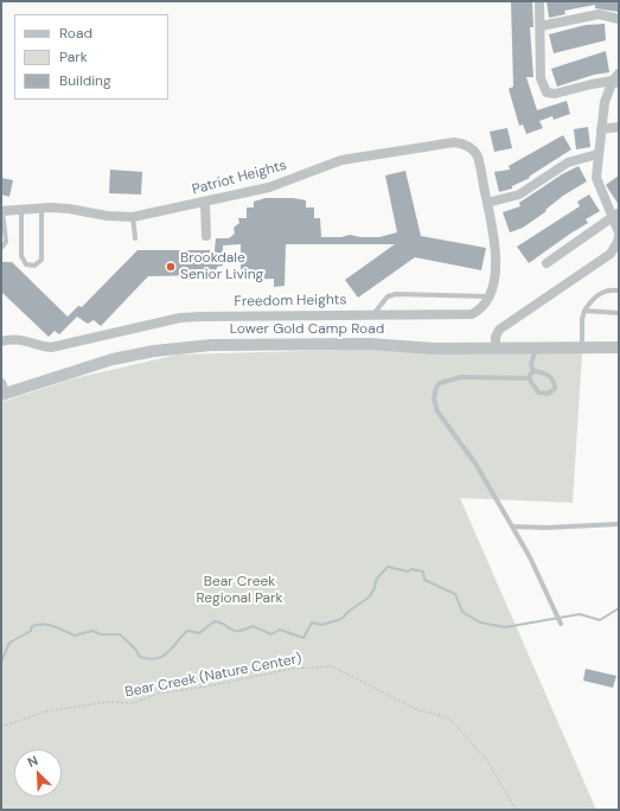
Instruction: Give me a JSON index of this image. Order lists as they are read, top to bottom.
{
  "streets": {
    "street": ["Patriot Heights", "Freedom Heights", "Lower Gold Camp Road"],
    "path": ["Bear Creek (Nature Center)"]
  },
  "crossings": [
    ["Patriot Heights", "Freedom Heights"]
  ],
  "parks": ["Bear Creek Regional Park"],
  "places": ["Brookdale Senior Living"],
  "legend": ["Road", "Park", "Building"],
  "north": "top left"
}
